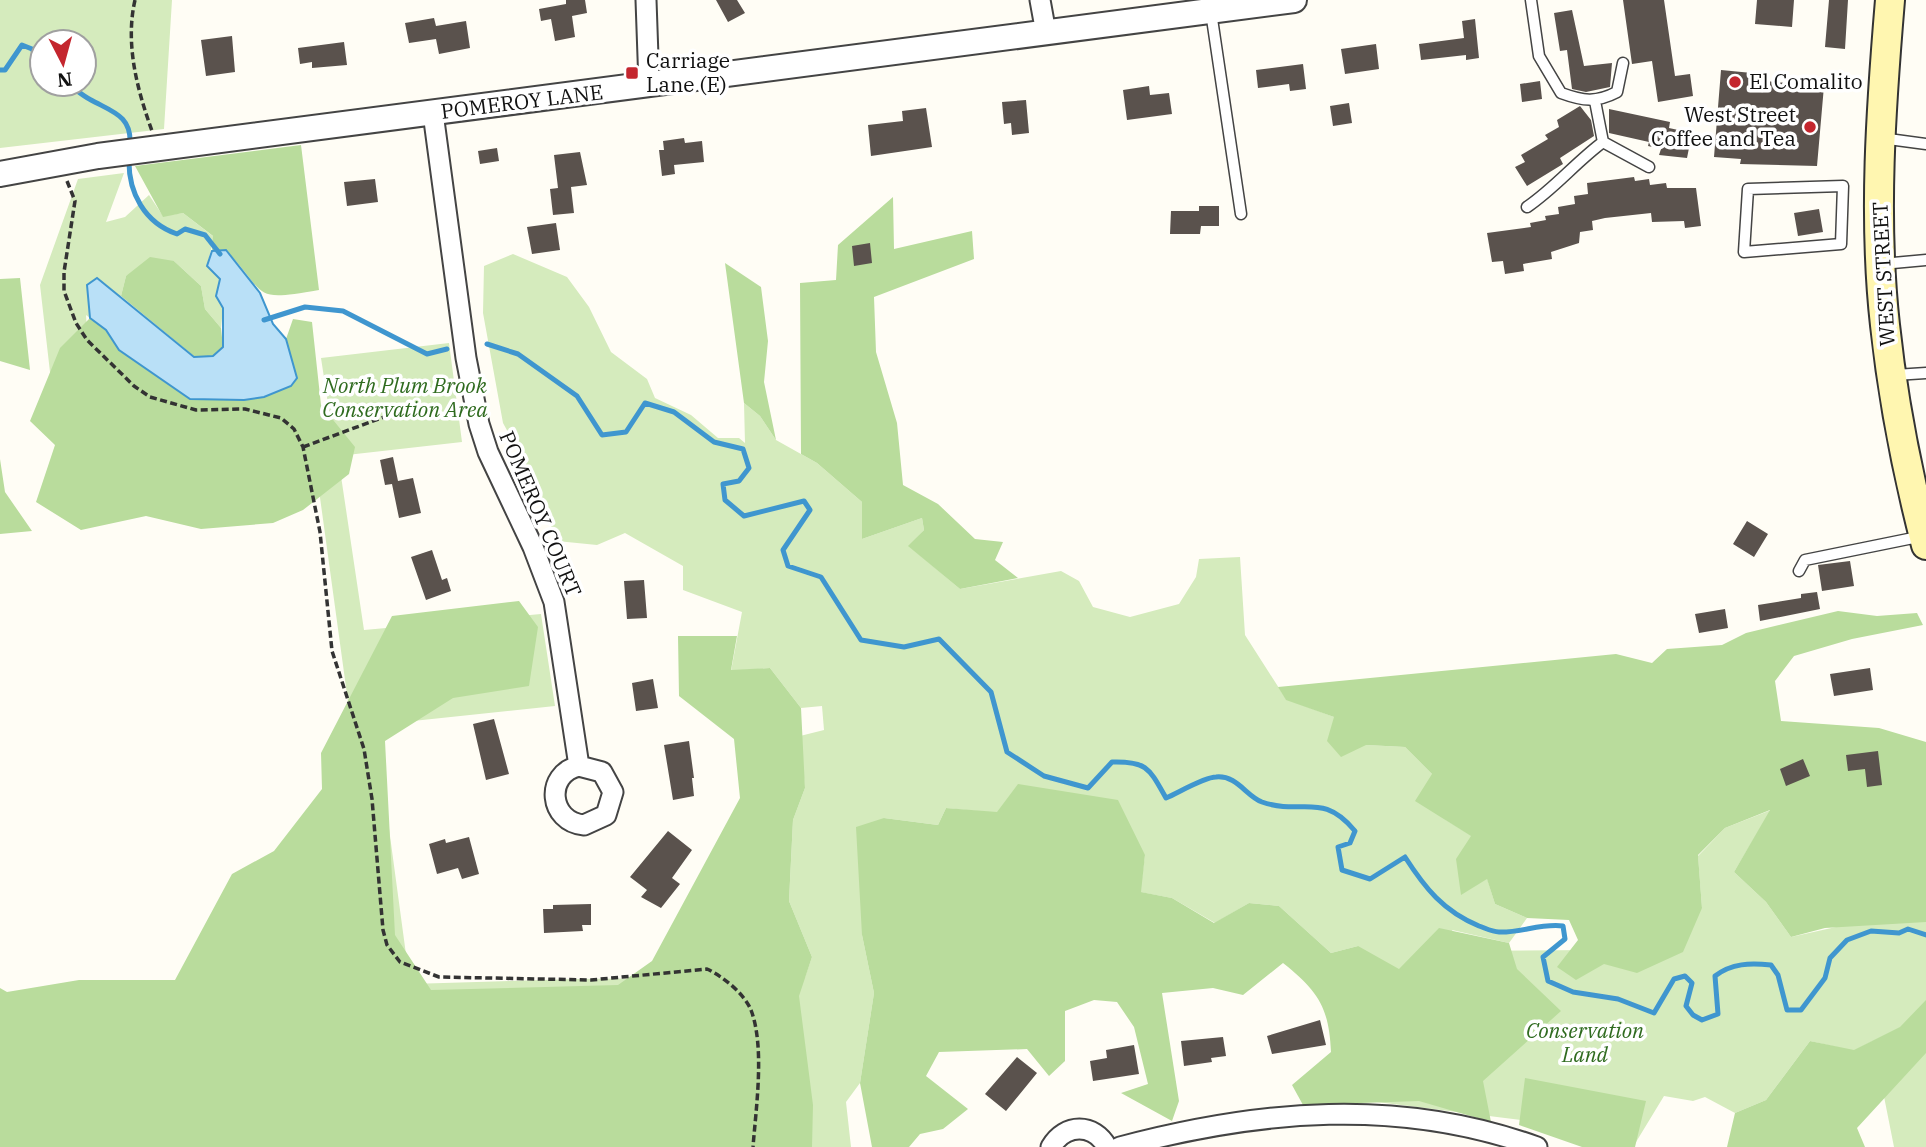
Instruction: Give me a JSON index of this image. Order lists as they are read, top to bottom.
{
  "streets": {
    "main road": ["WEST STREET"],
    "street": ["POMEROY LANE", "POMEROY COURT"]
  },
  "crossings": [
    ["POMEROY LANE", "POMEROY COURT"]
  ],
  "parks": ["North Plum Brook Conservation Area", "Conservation Land"],
  "places": {
    "transit": ["Carriage Lane (E)"],
    "other": ["El Comalito", "West Street Coffee and Tea"]
  },
  "north": "bottom"
}
